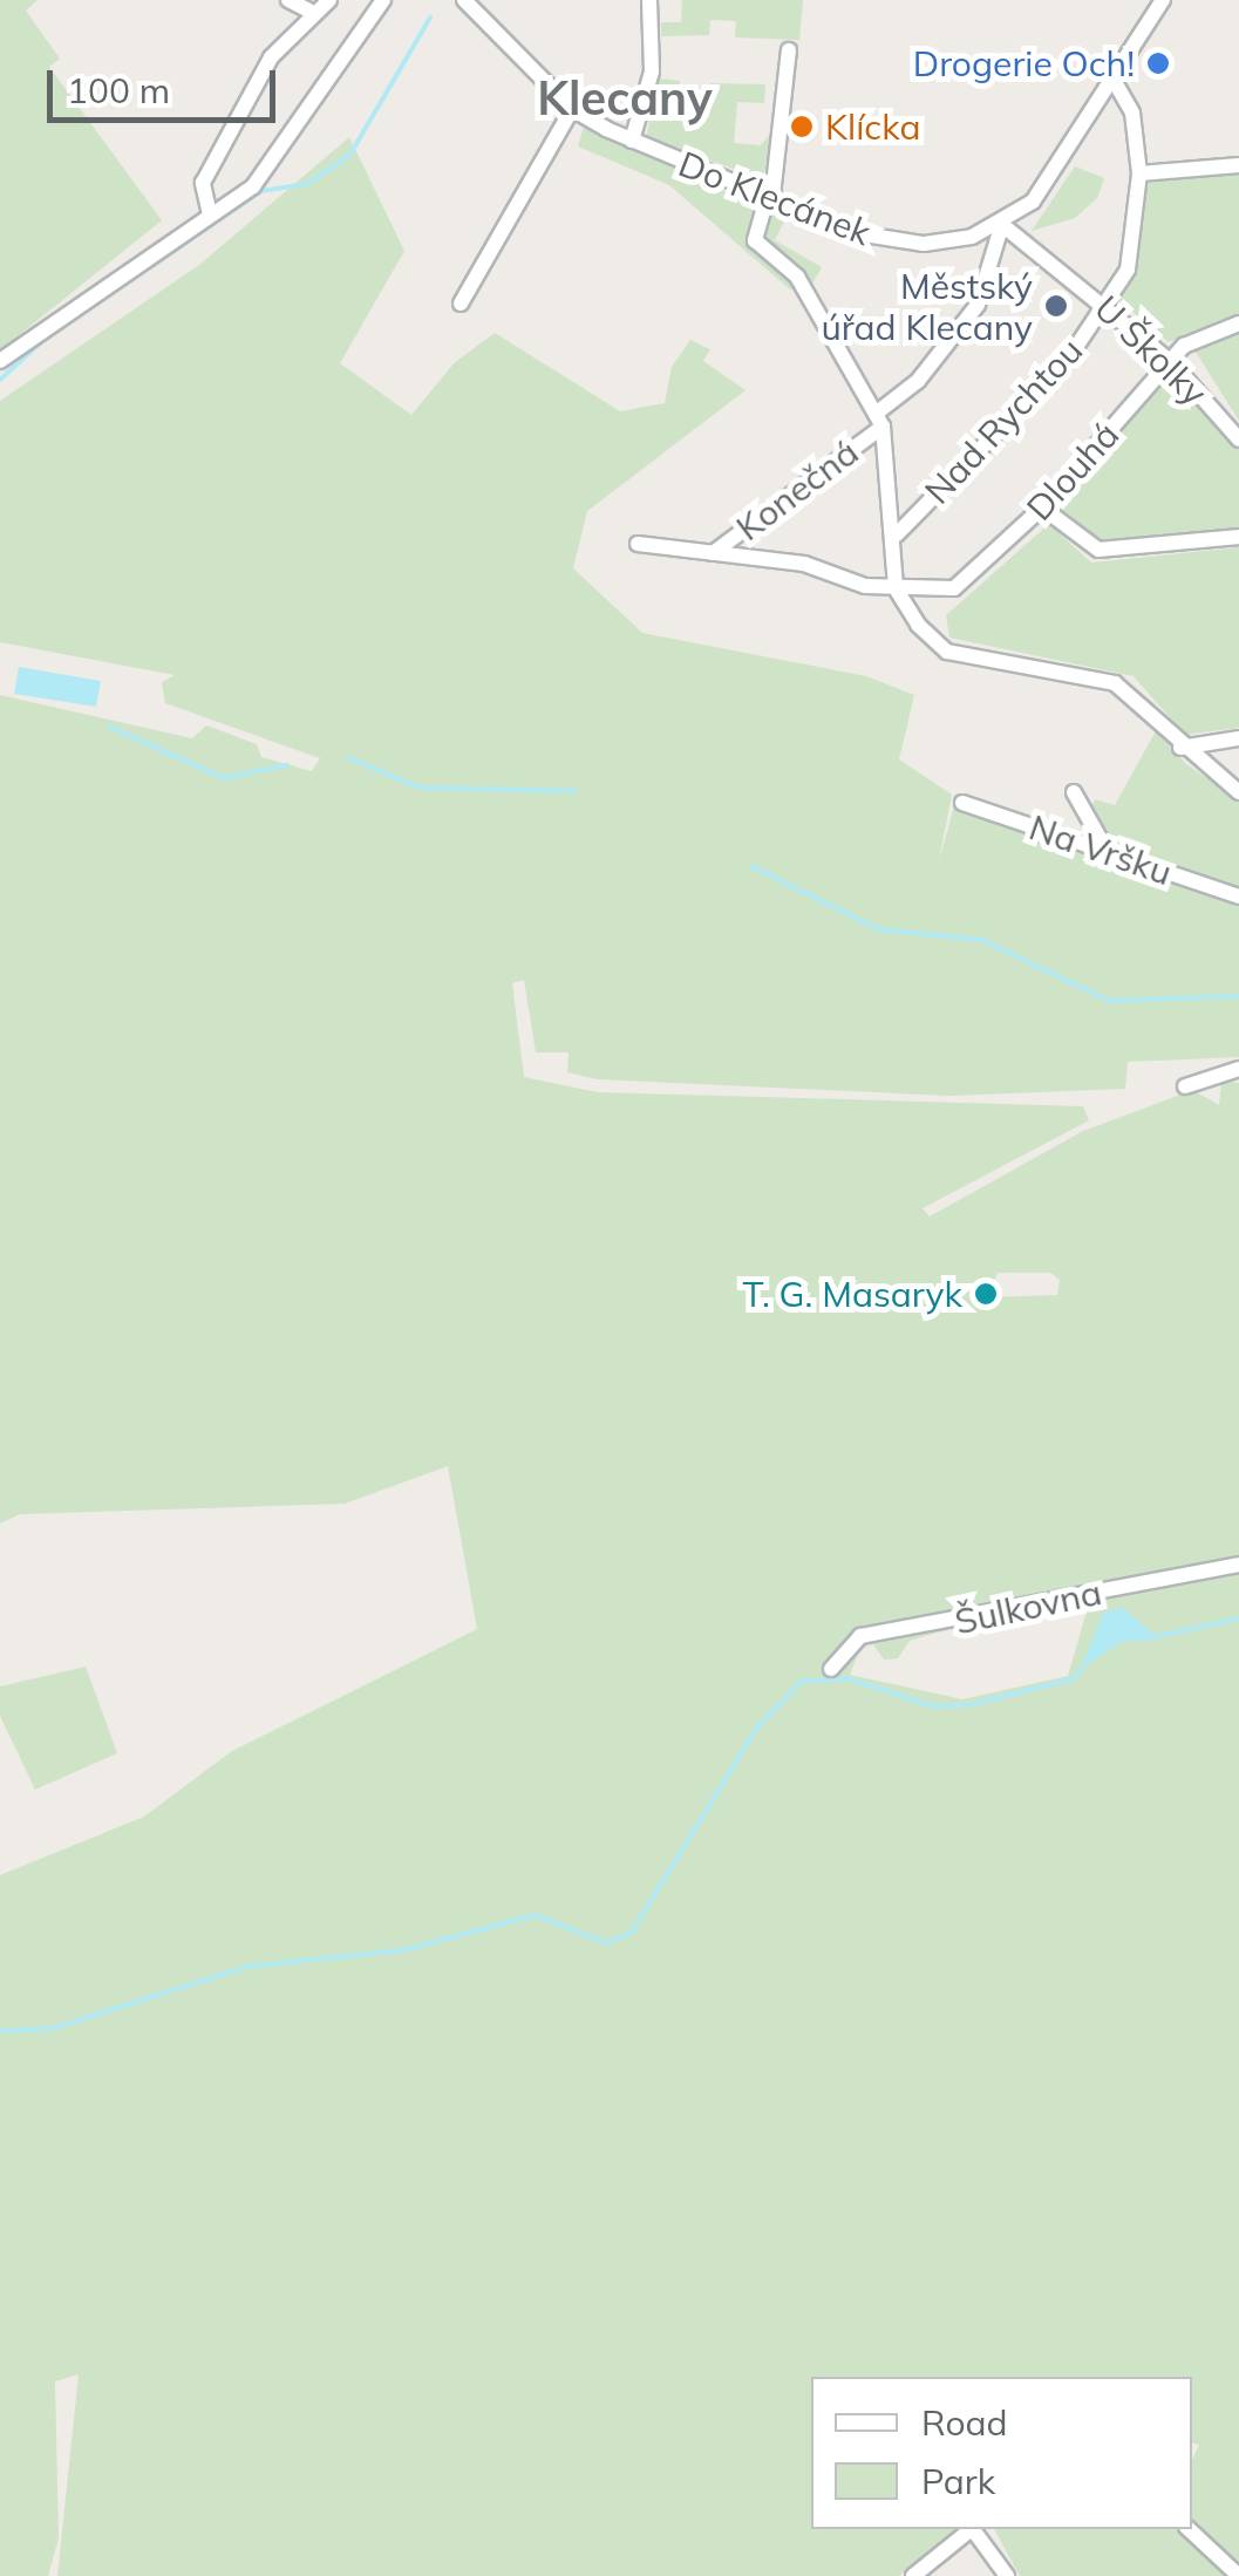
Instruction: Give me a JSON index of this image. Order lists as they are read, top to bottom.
{
  "streets": {
    "street": [
      "Do Klecánek",
      "U Školky",
      "Nad Rychtou",
      "Dlouhá",
      "Konečná",
      "Na Vršku",
      "Šulkovna"
    ]
  },
  "crossings": [
    ["Do Klecánek", "U Školky"],
    ["Do Klecánek", "Konečná"],
    ["U Školky", "Nad Rychtou"],
    ["U Školky", "Dlouhá"],
    ["U Školky", "Konečná"],
    ["Dlouhá", "Konečná"]
  ],
  "districts": ["Klecany"],
  "places": [
    "Drogerie Och!",
    "Klícka",
    "Městský úřad Klecany",
    "T. G. Masaryk"
  ],
  "legend": ["Road", "Park"],
  "scale_bar": "100 m"
}
